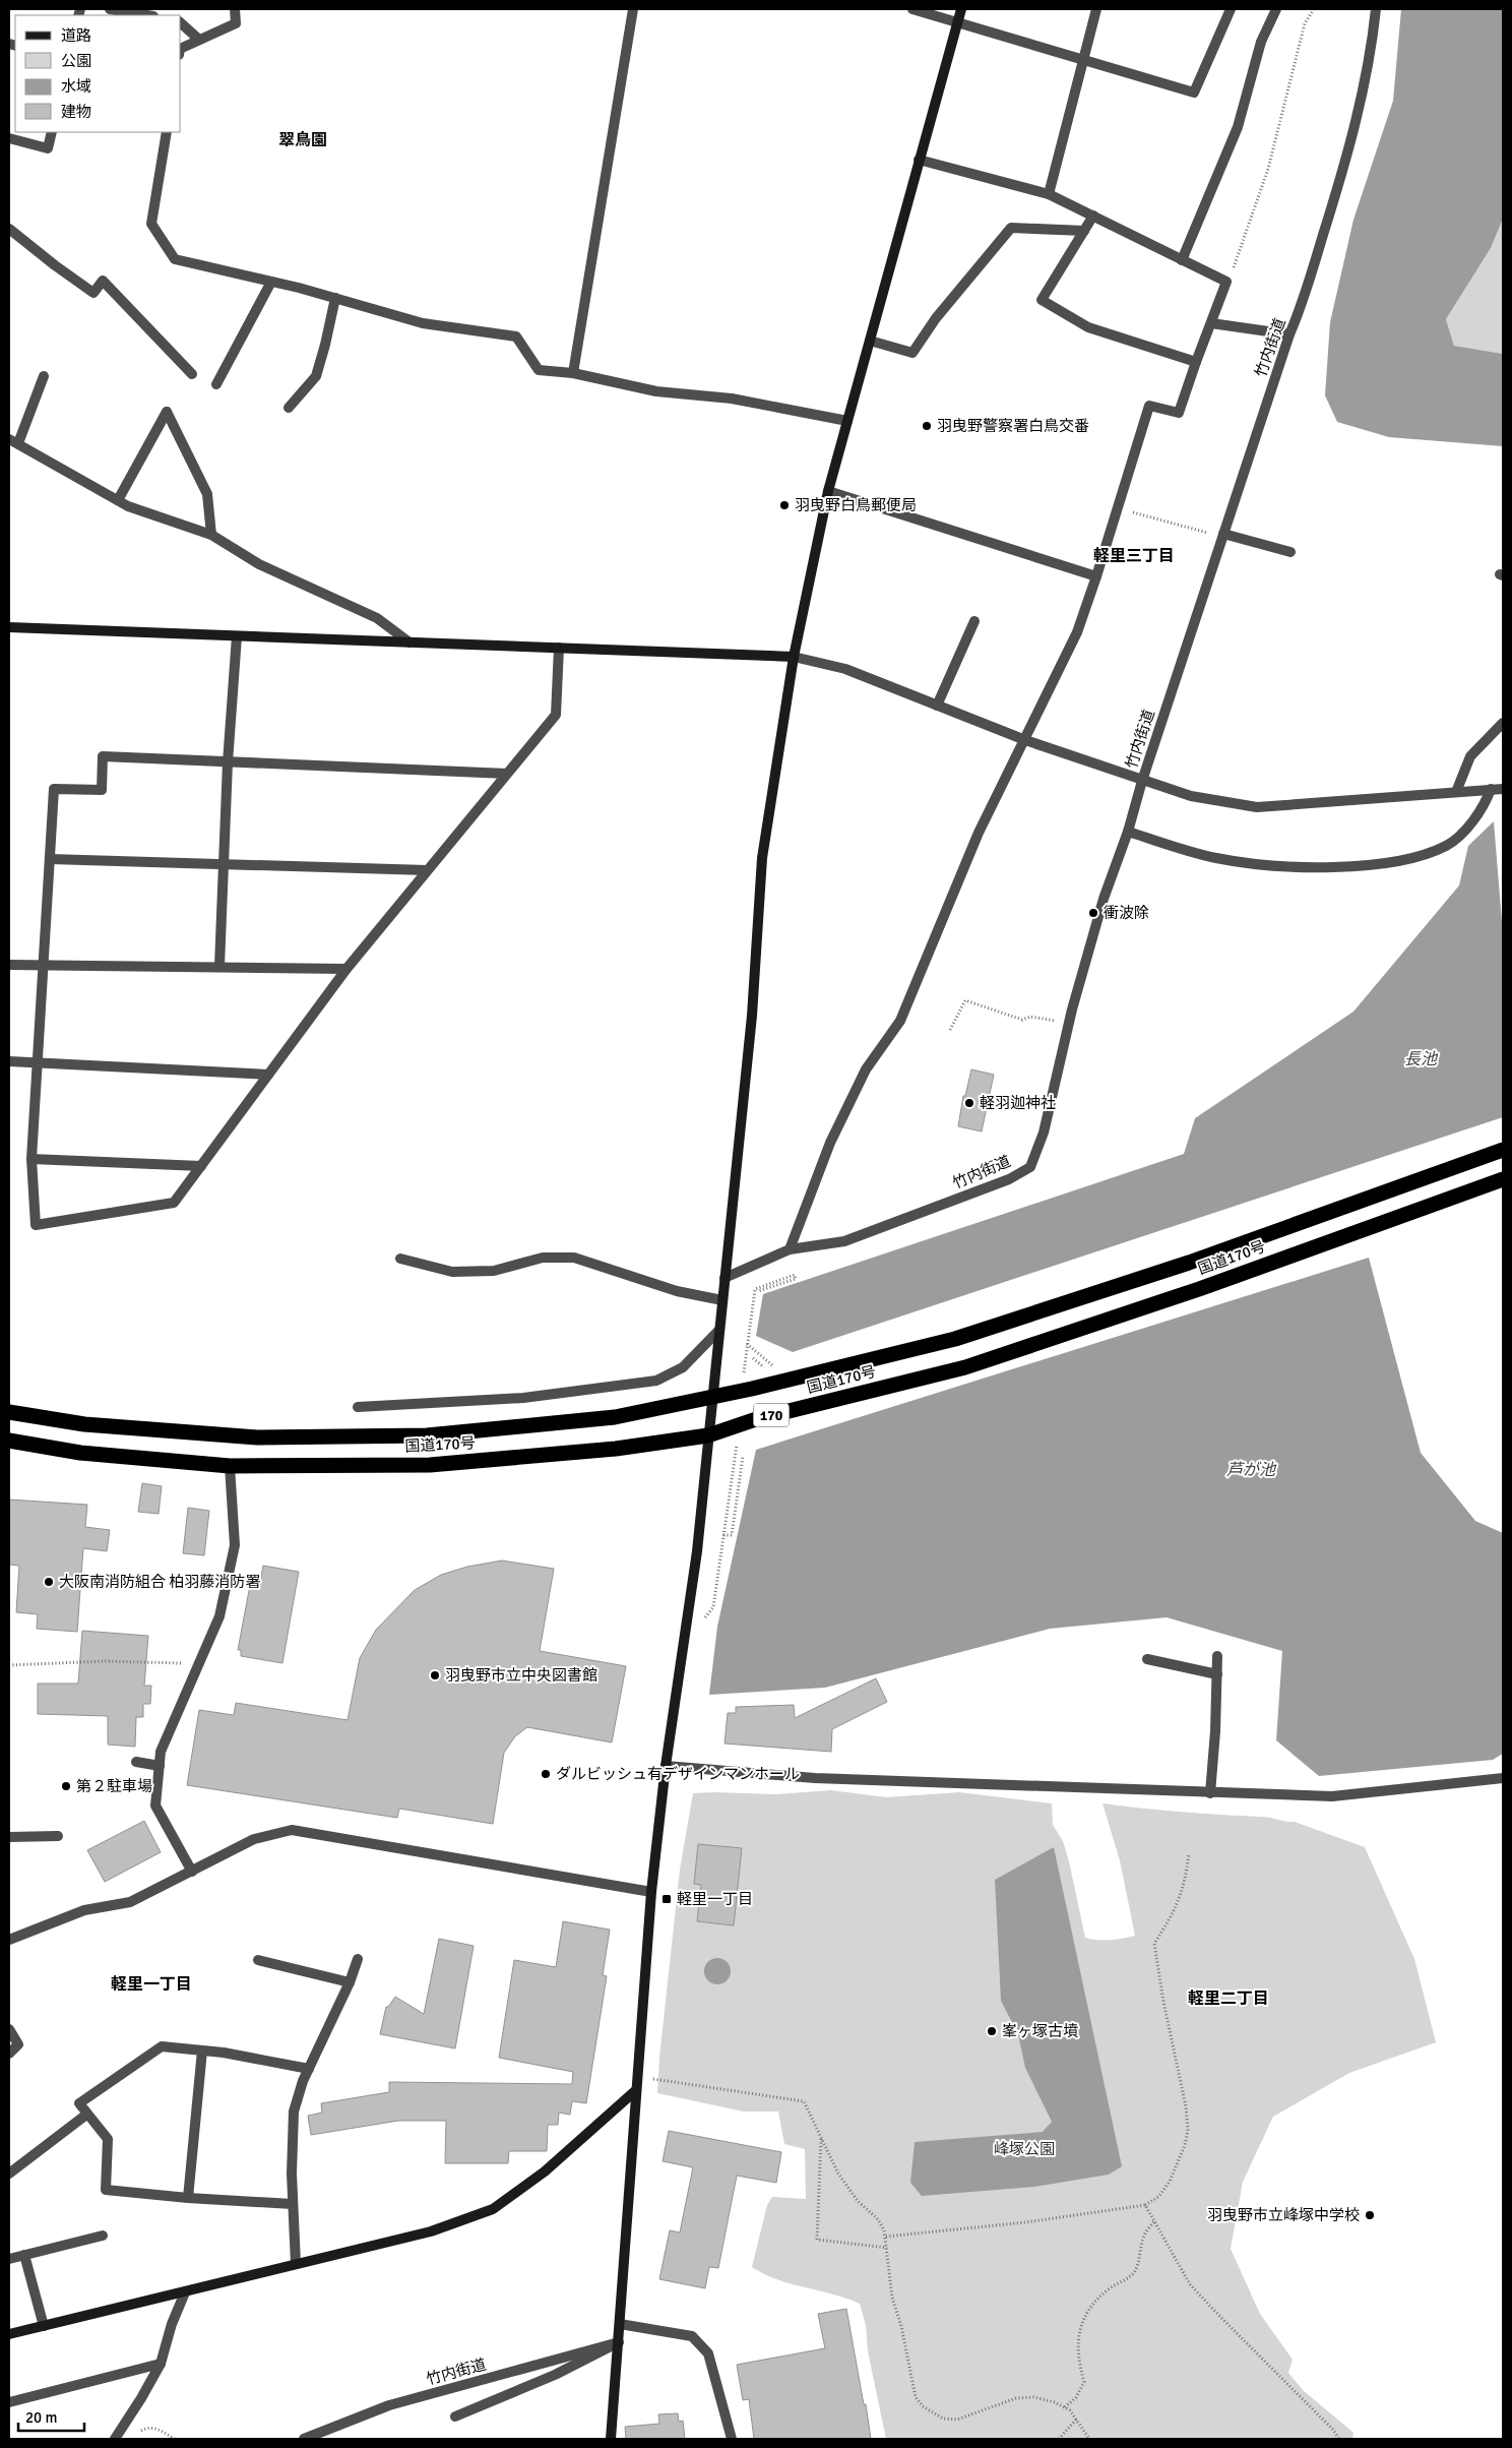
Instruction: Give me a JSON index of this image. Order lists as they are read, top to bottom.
{
  "streets": {
    "highway": ["国道170号", "170"],
    "street": ["竹内街道"]
  },
  "districts": [
    "翠鳥園",
    "軽里三丁目",
    "軽里一丁目",
    "軽里二丁目"
  ],
  "water": ["長池", "芦が池"],
  "parks": ["峰塚公園"],
  "places": {
    "other": [
      "羽曳野警察署白鳥交番",
      "羽曳野白鳥郵便局",
      "衝波除",
      "軽羽迦神社",
      "大阪南消防組合 柏羽藤消防署",
      "羽曳野市立中央図書館",
      "ダルビッシュ有デザインマンホール",
      "第２駐車場",
      "峯ヶ塚古墳",
      "羽曳野市立峰塚中学校"
    ],
    "transit": ["軽里一丁目"]
  },
  "legend": [
    "道路",
    "公園",
    "水域",
    "建物"
  ],
  "scale_bar": "20 m"
}
